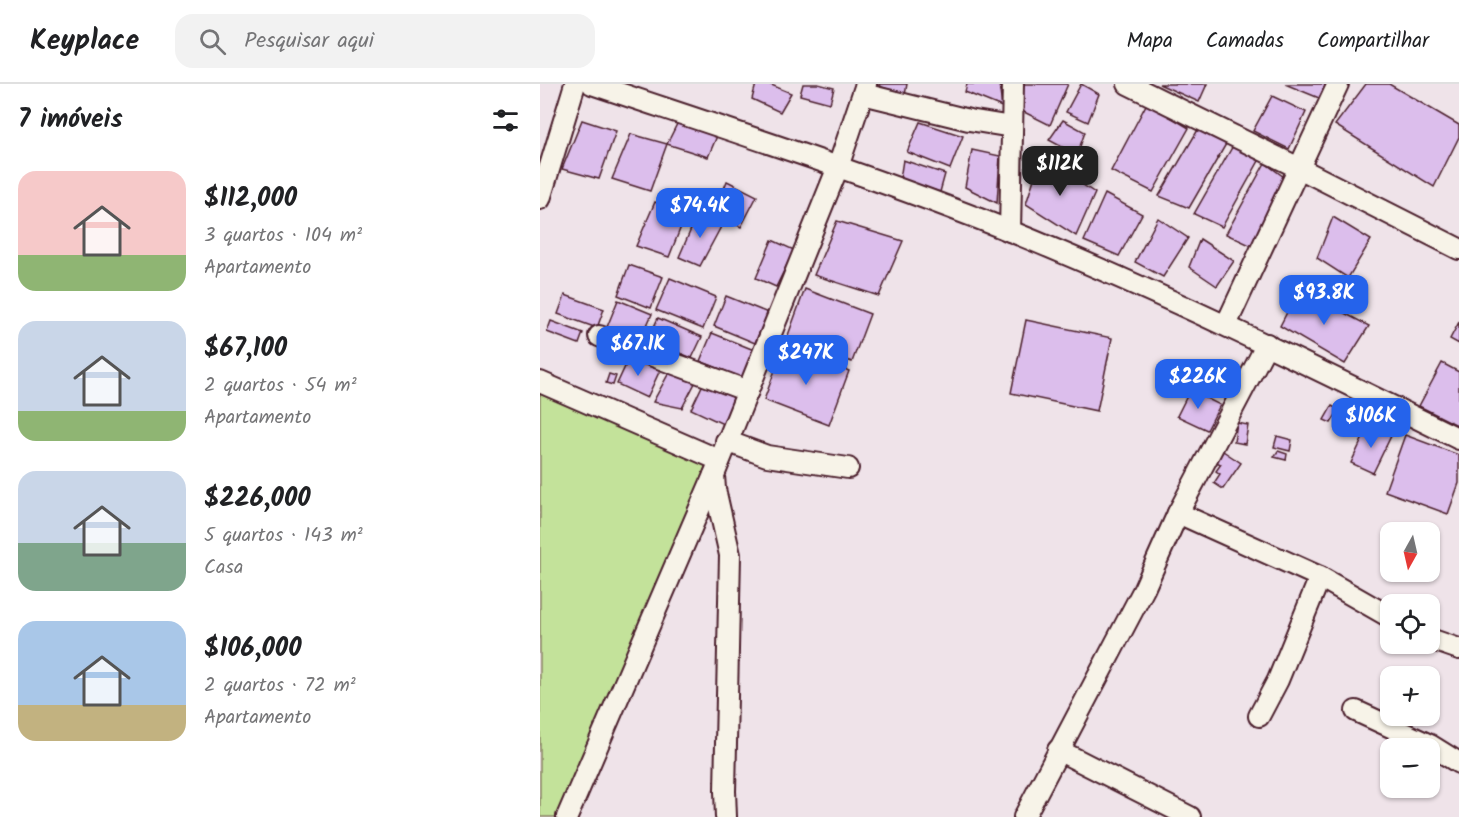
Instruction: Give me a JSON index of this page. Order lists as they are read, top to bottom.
{
  "north": "bottom",
  "page": {
    "header": "Keyplace",
    "search": "Pesquisar aqui",
    "nav": ["Mapa", "Camadas", "Compartilhar"],
    "heading": "7 imóveis",
    "price": [
      "$112K",
      "$74.4K",
      "$93.8K",
      "$67.1K",
      "$247K",
      "$226K",
      "$106K"
    ],
    "list": [
      {
        "name": "$112,000",
        "note": "3 quartos · 104 m² · Apartamento"
      },
      {
        "name": "$67,100",
        "note": "2 quartos · 54 m² · Apartamento"
      },
      {
        "name": "$226,000",
        "note": "5 quartos · 143 m² · Casa"
      },
      {
        "name": "$106,000",
        "note": "2 quartos · 72 m² · Apartamento"
      }
    ],
    "map_buttons": ["+", "−"]
  }
}
